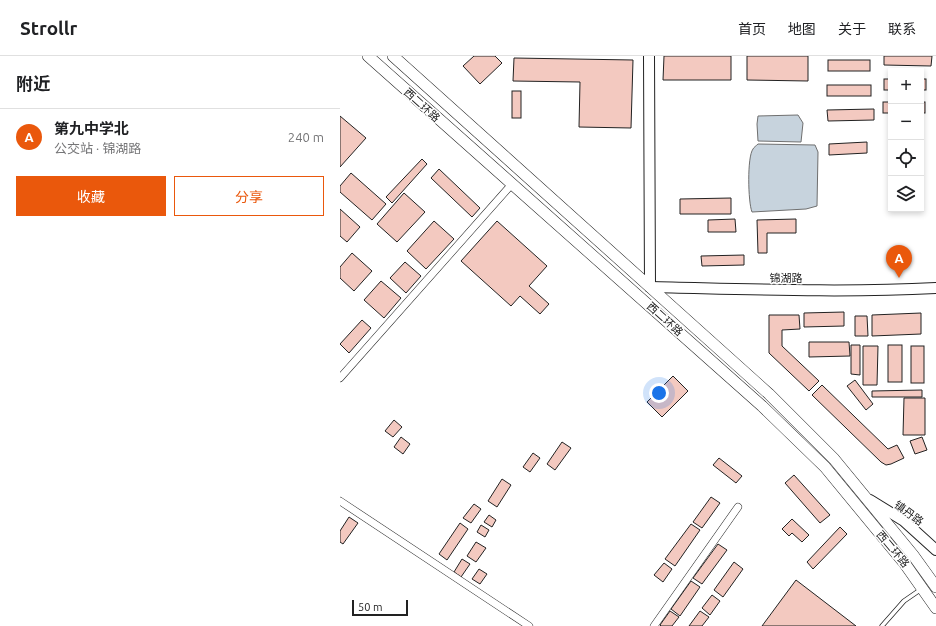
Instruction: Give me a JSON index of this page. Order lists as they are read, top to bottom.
{
  "streets": {
    "main road": ["西二环路"],
    "street": ["锦湖路", "镇丹路"]
  },
  "crossings": [
    ["西二环路", "锦湖路"],
    ["西二环路", "镇丹路"]
  ],
  "scale_bar": "50 m",
  "page": {
    "header": "Strollr",
    "nav": [
      "首页",
      "地图",
      "关于",
      "联系"
    ],
    "heading": "附近",
    "map_buttons": ["+", "−"],
    "list": [
      {
        "mark": "A",
        "name": "第九中学北",
        "note": "公交站 · 锦湖路",
        "value": "240 m"
      }
    ],
    "buttons": ["收藏", "分享"],
    "pins": "A",
    "scale": "50 m"
  }
}
